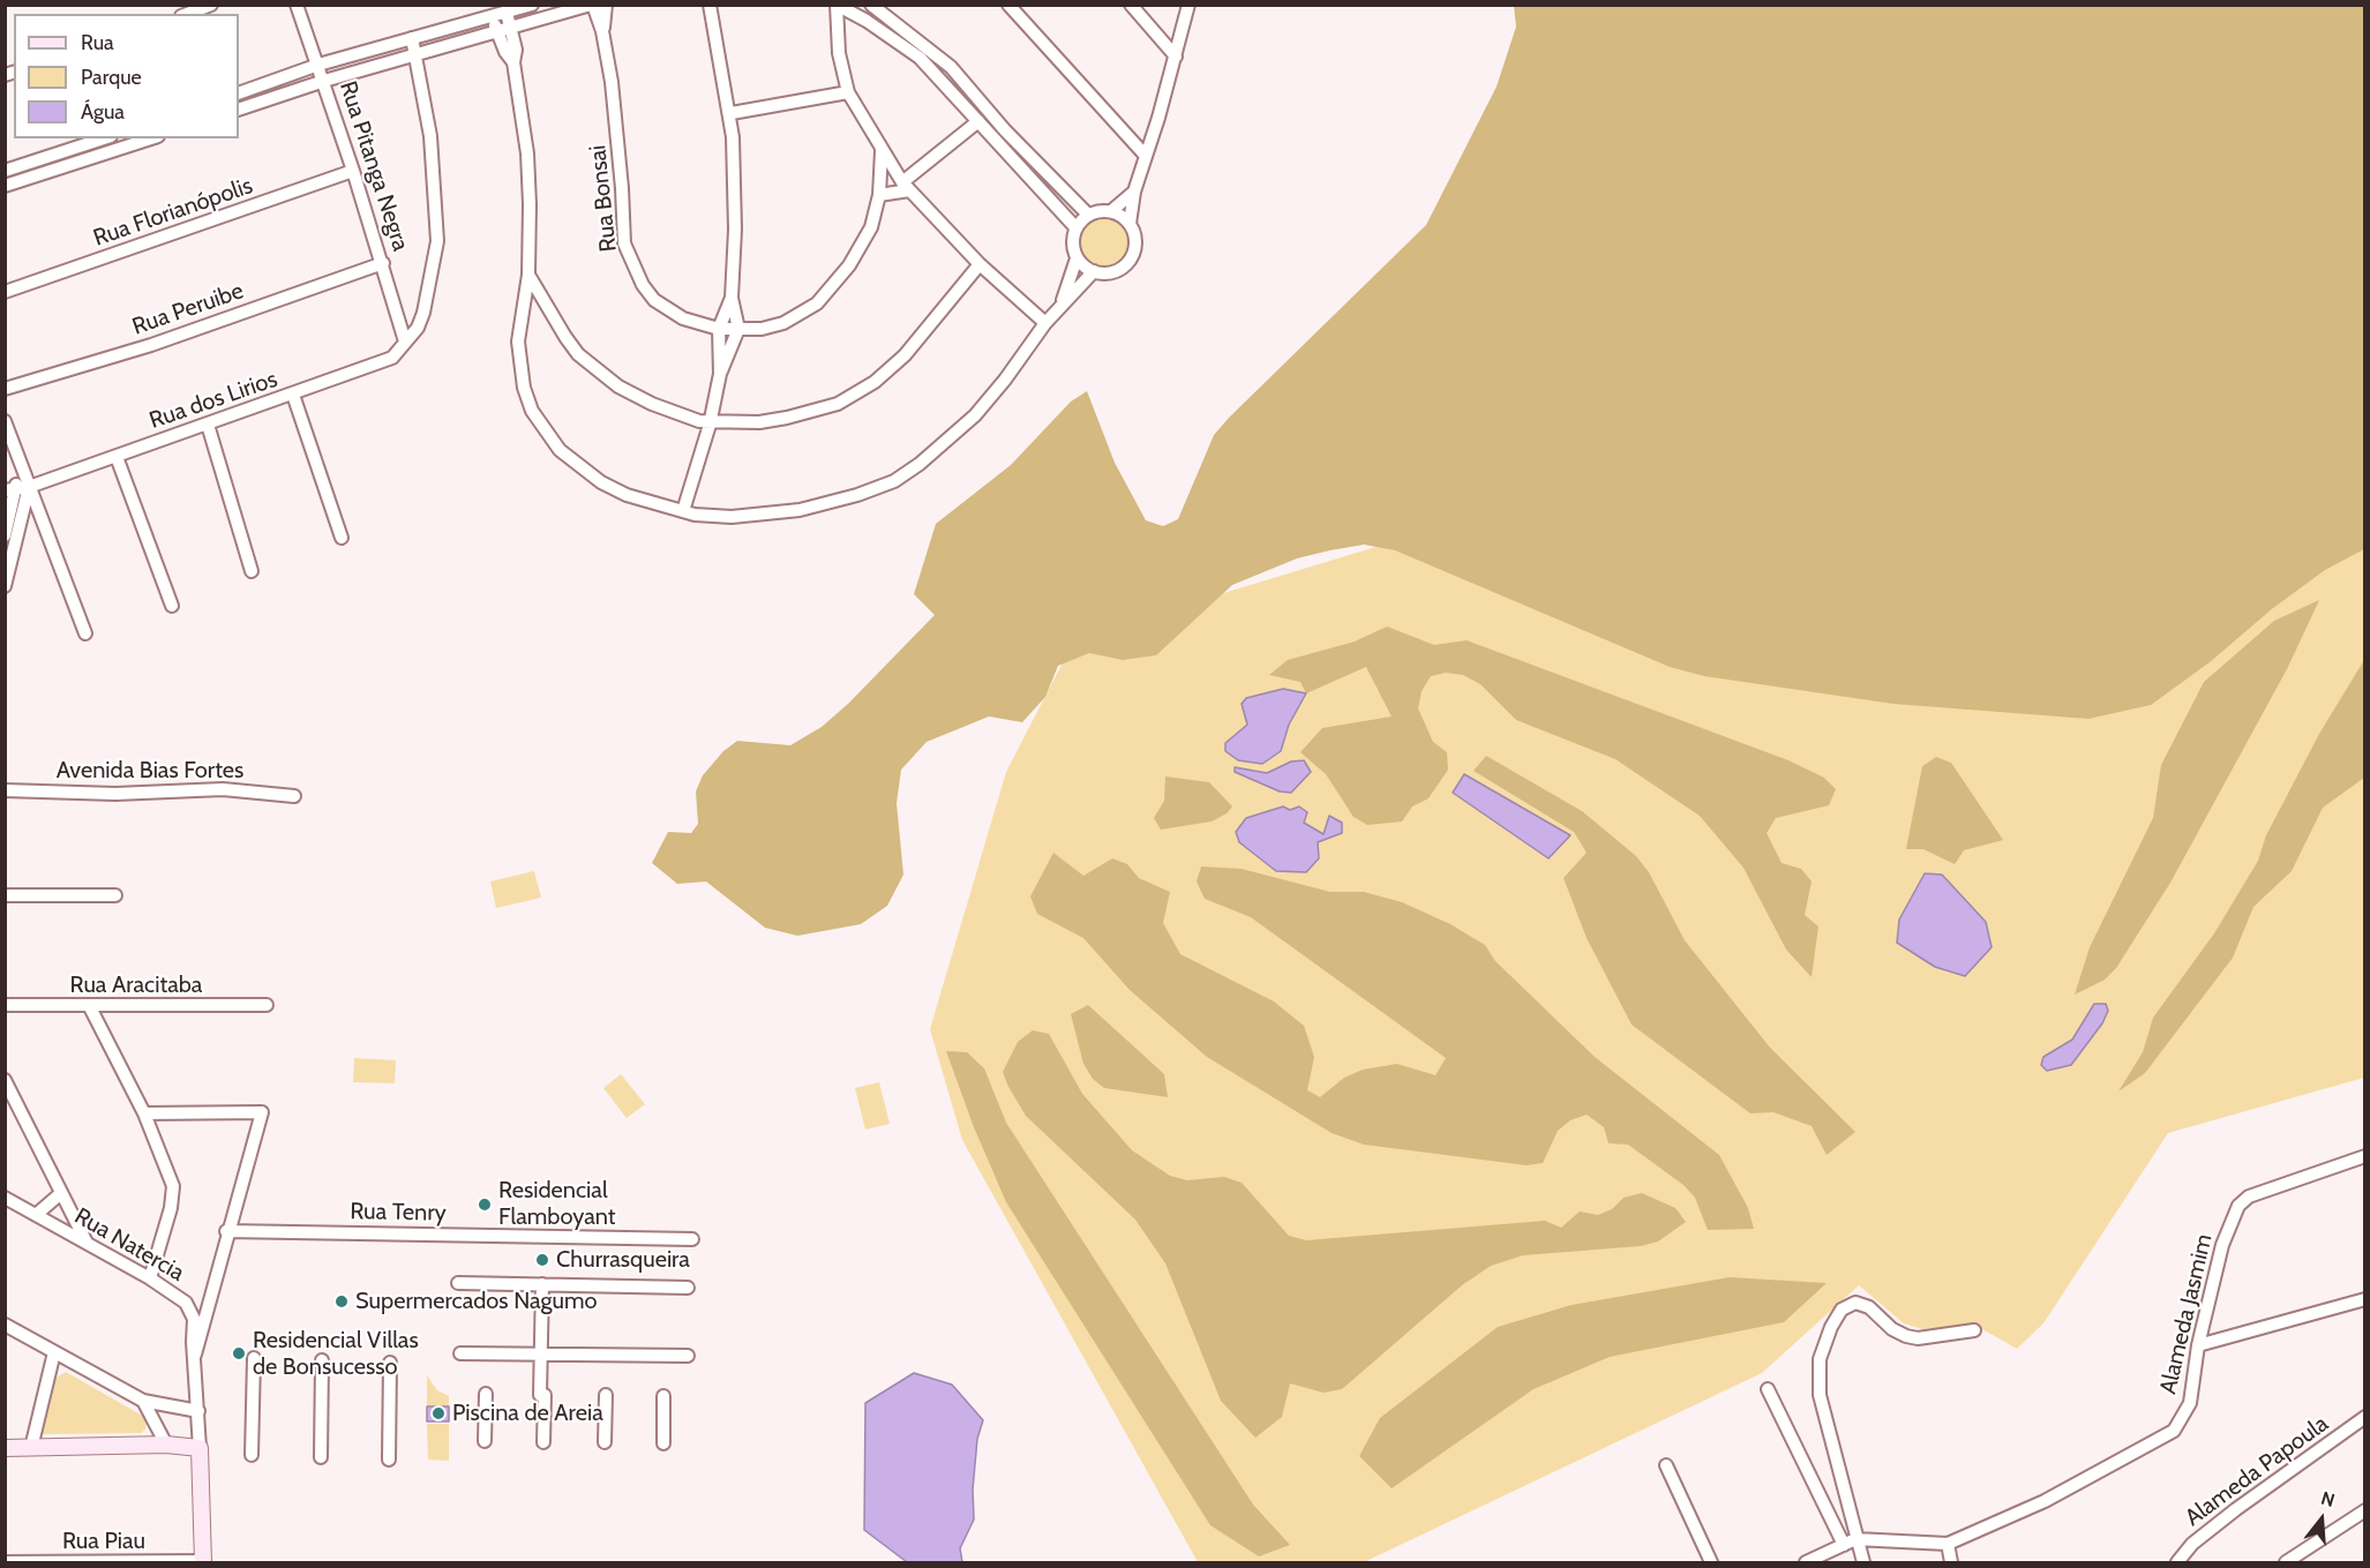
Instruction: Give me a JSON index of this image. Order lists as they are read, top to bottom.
{
  "streets": {
    "street": [
      "Rua Pitanga Negra",
      "Rua Bonsai",
      "Rua Florianópolis",
      "Rua Peruibe",
      "Rua dos Lirios",
      "Avenida Bias Fortes",
      "Rua Aracitaba",
      "Rua Tenry",
      "Rua Natercia",
      "Alameda Jasmim",
      "Alameda Papoula",
      "Rua Piau"
    ]
  },
  "crossings": [
    ["Rua Pitanga Negra", "Rua Florianópolis"],
    ["Rua Pitanga Negra", "Rua Peruibe"],
    ["Rua Pitanga Negra", "Rua dos Lirios"]
  ],
  "places": [
    "Residencial Flamboyant",
    "Churrasqueira",
    "Supermercados Nagumo",
    "Residencial Villas de Bonsucesso",
    "Piscina de Areia"
  ],
  "legend": ["Rua", "Parque", "Água"],
  "north": "top"
}
